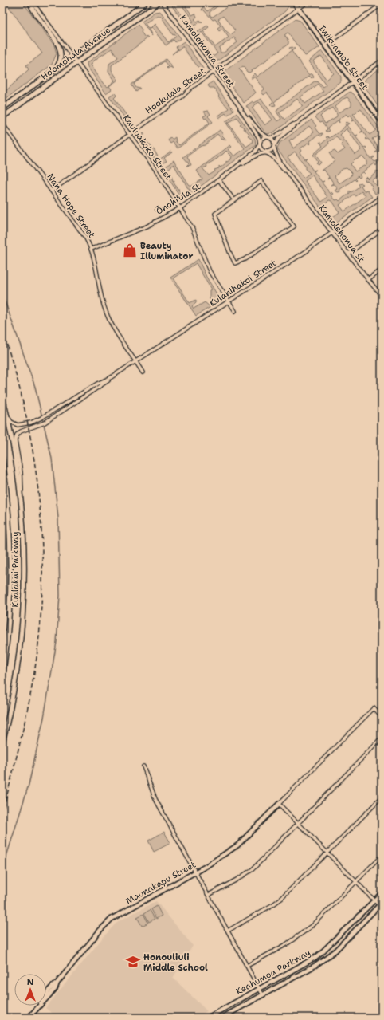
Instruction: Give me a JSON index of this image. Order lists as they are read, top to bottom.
{
  "streets": {
    "main road": ["Ho’omohala Avenue", "Kualakai Parkway"],
    "street": [
      "Kamolehonua Street",
      "Iwikuamo'o Street",
      "Hookulaia Street",
      "Kauluakoko Street",
      "‘Ōnohi‘ula St",
      "Nana Hope Street",
      "Kamolehonua St",
      "Kulanihakoi Street",
      "Maunakapu Street",
      "Keahumoa Parkway"
    ]
  },
  "crossings": [
    ["Kamolehonua Street", "Hookulaia Street"],
    ["Kamolehonua Street", "‘Ōnohi‘ula St"],
    ["Kamolehonua Street", "Kamolehonua St"],
    ["Ho’omohala Avenue", "Kauluakoko Street"],
    ["Iwikuamo'o Street", "Hookulaia Street"],
    ["Hookulaia Street", "Kauluakoko Street"],
    ["Hookulaia Street", "Nana Hope Street"],
    ["Kauluakoko Street", "‘Ōnohi‘ula St"],
    ["Kauluakoko Street", "Kulanihakoi Street"],
    ["‘Ōnohi‘ula St", "Nana Hope Street"],
    ["‘Ōnohi‘ula St", "Kamolehonua St"],
    ["Nana Hope Street", "Kulanihakoi Street"],
    ["Kamolehonua St", "Kulanihakoi Street"],
    ["Kulanihakoi Street", "Kualakai Parkway"]
  ],
  "places": {
    "shop": ["Beauty Illuminator"],
    "school or university": ["Honouliuli Middle School"]
  },
  "north": "top"
}
